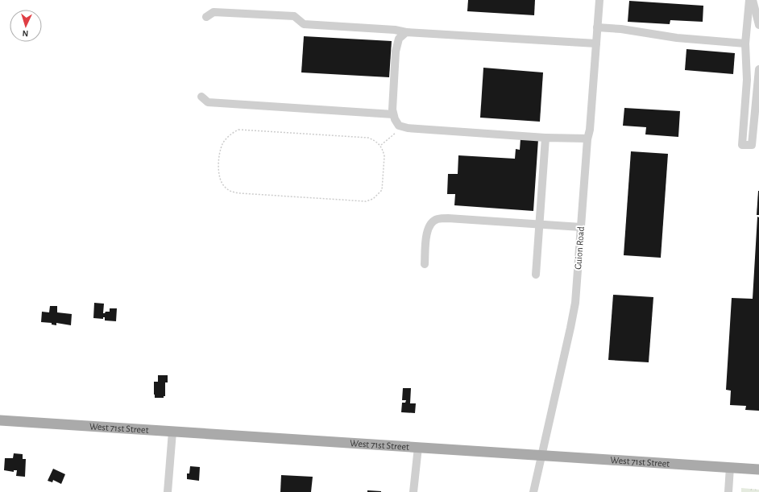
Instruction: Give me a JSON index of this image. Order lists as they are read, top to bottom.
{
  "streets": {
    "main road": ["West 71st Street"],
    "street": ["Guion Road"]
  },
  "crossings": [
    ["Guion Road", "West 71st Street"]
  ],
  "north": "bottom"
}
